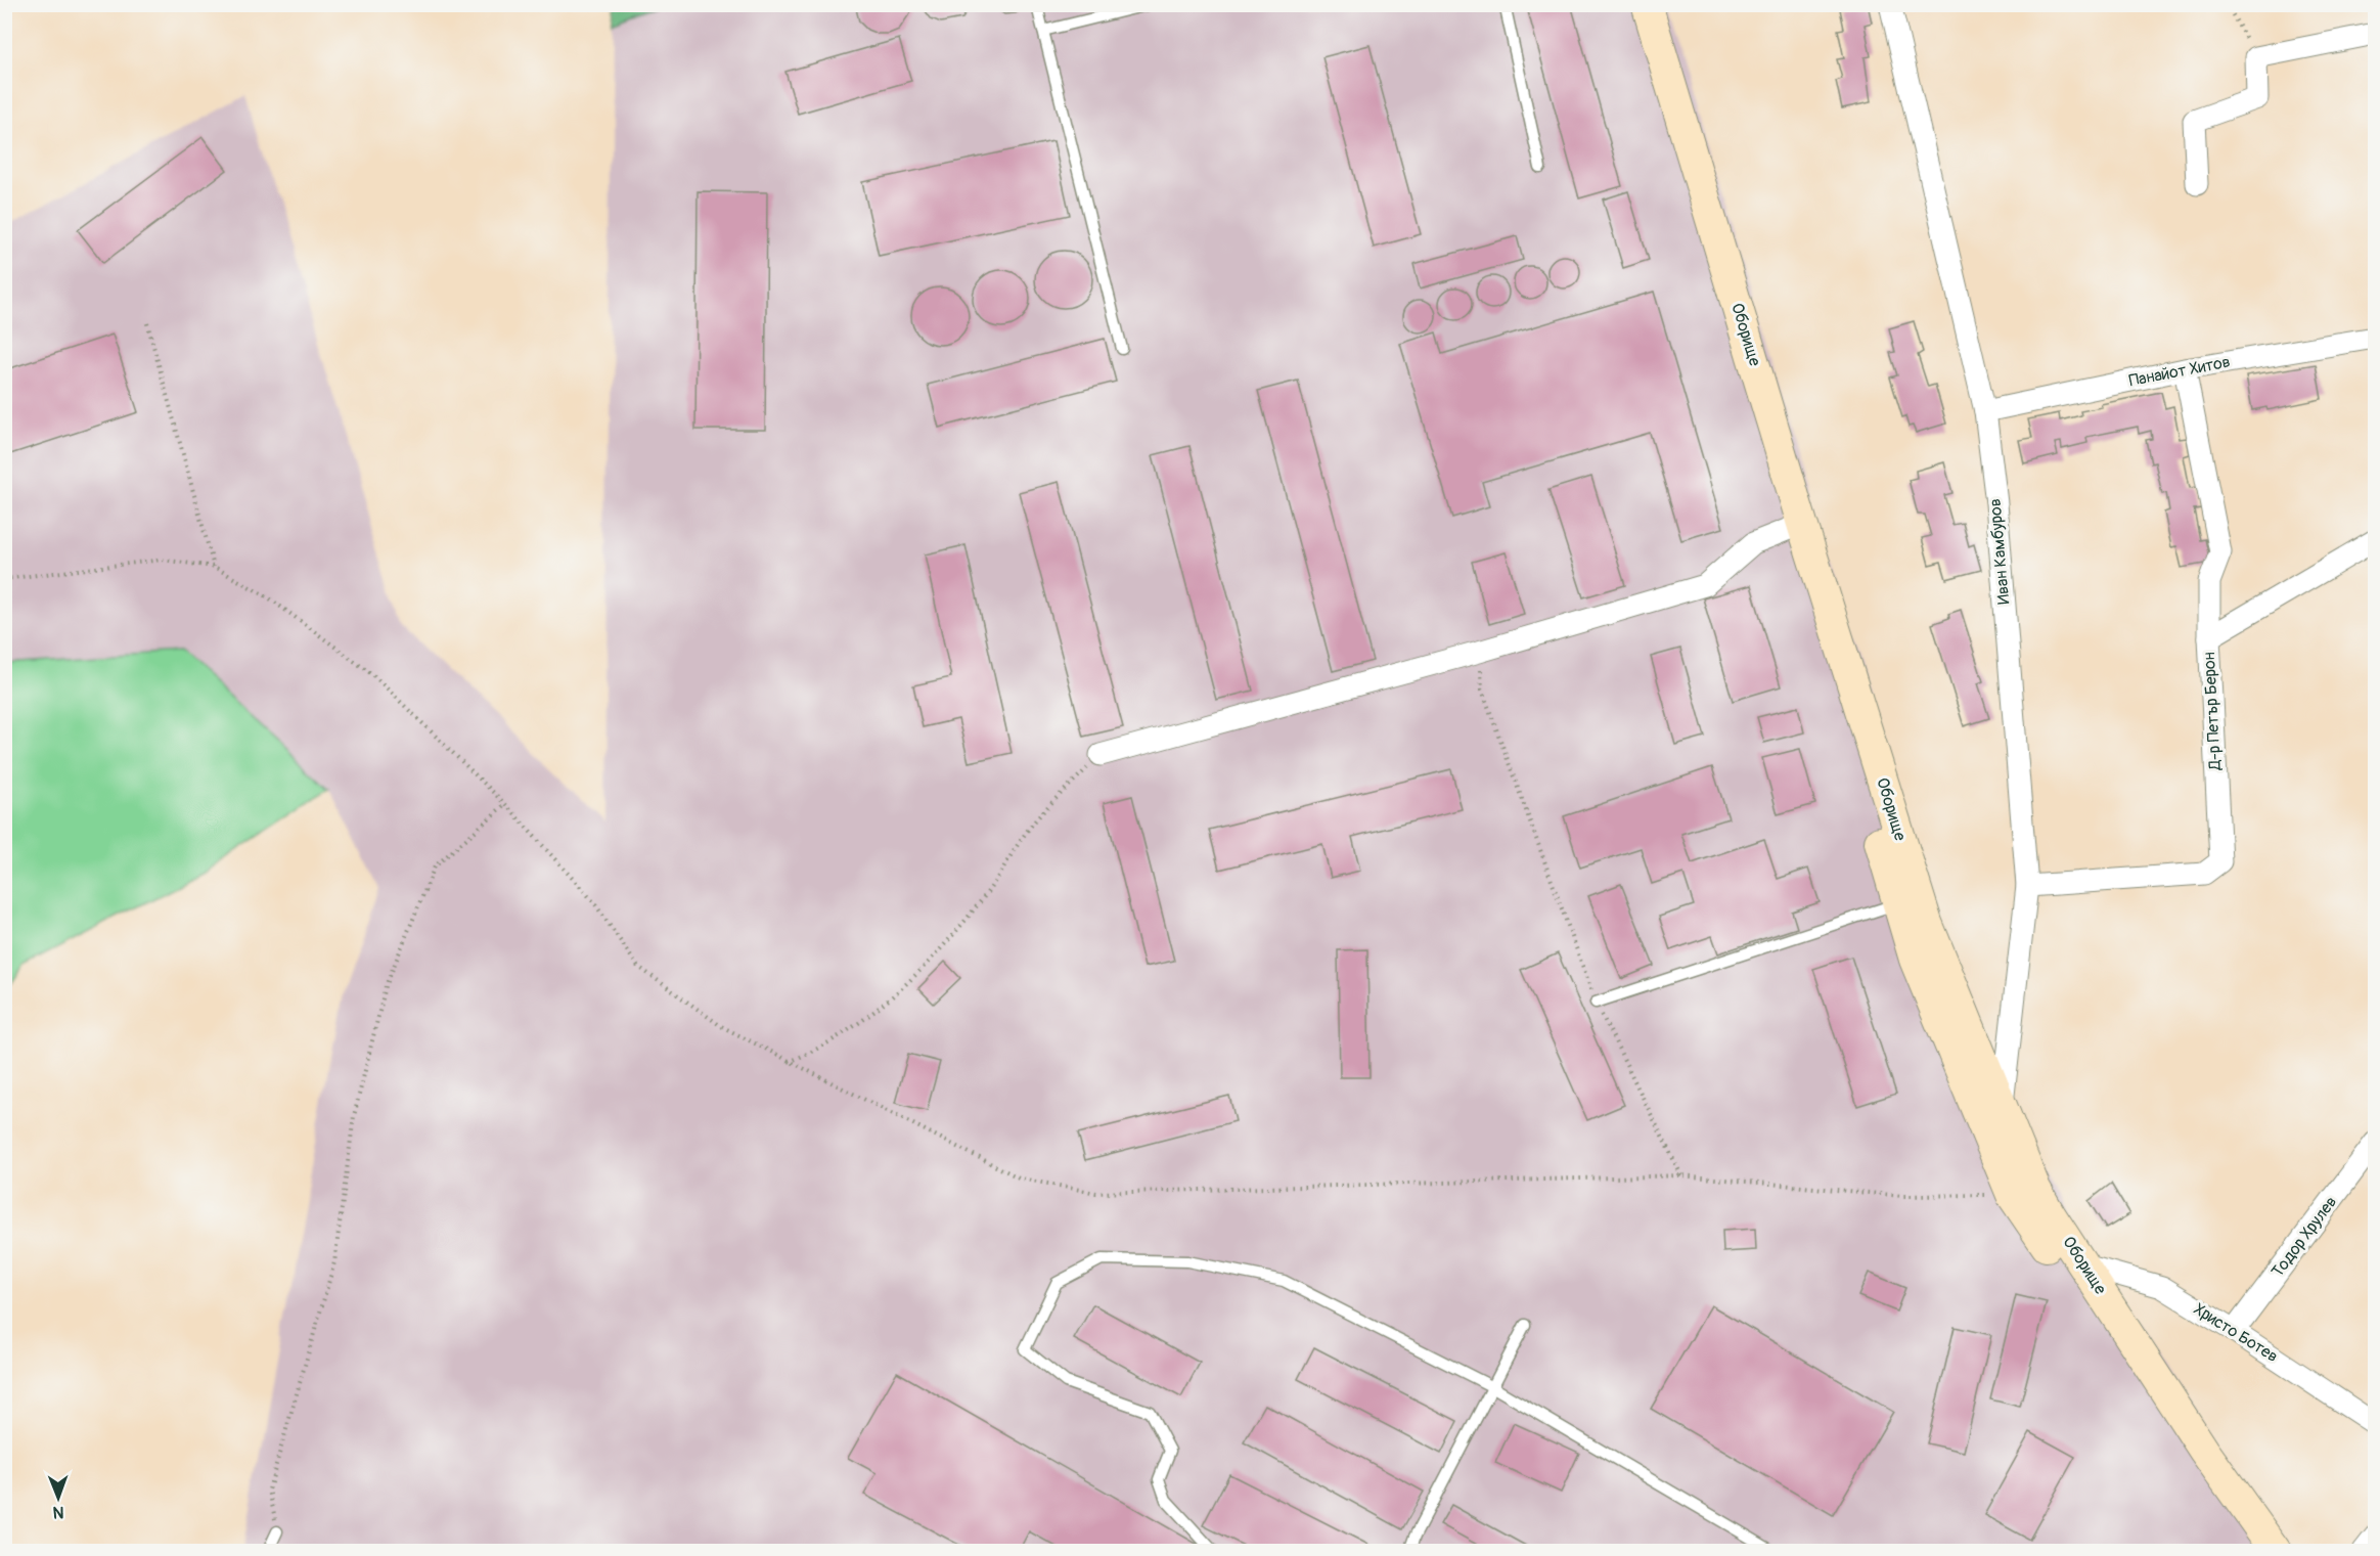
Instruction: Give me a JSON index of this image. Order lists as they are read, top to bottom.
{
  "streets": {
    "main road": ["Оборище"],
    "street": [
      "Панайот Хитов",
      "Иван Камбуров",
      "Д-р Петър Берон",
      "Тодор Хрулев",
      "Христо Ботев"
    ]
  },
  "crossings": [
    ["Оборище", "Иван Камбуров"],
    ["Оборище", "Христо Ботев"],
    ["Панайот Хитов", "Иван Камбуров"],
    ["Панайот Хитов", "Д-р Петър Берон"],
    ["Иван Камбуров", "Д-р Петър Берон"],
    ["Тодор Хрулев", "Христо Ботев"]
  ],
  "north": "bottom"
}
